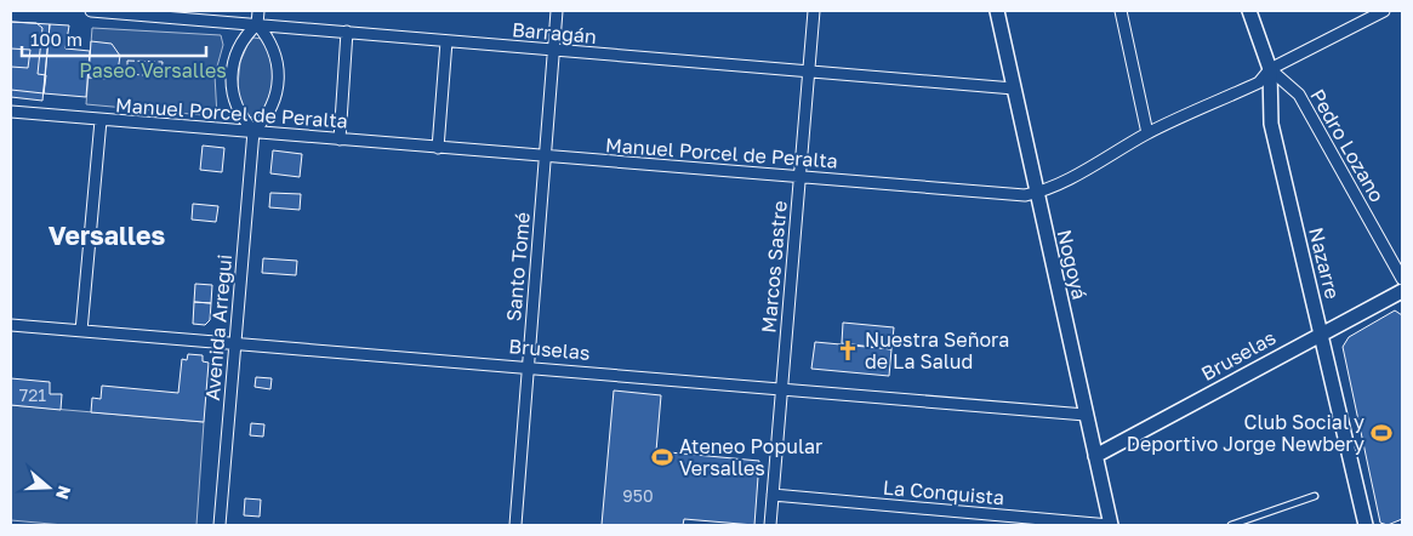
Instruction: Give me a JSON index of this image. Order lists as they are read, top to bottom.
{
  "streets": {
    "street": [
      "Barragán",
      "Manuel Porcel de Peralta",
      "Pedro Lozano",
      "Nazarre",
      "Nogoyá",
      "Santo Tomé",
      "Marcos Sastre",
      "Avenida Arregui",
      "Bruselas",
      "La Conquista"
    ]
  },
  "crossings": [
    ["Barragán", "Nogoyá"],
    ["Barragán", "Santo Tomé"],
    ["Barragán", "Marcos Sastre"],
    ["Manuel Porcel de Peralta", "Pedro Lozano"],
    ["Manuel Porcel de Peralta", "Nazarre"],
    ["Manuel Porcel de Peralta", "Nogoyá"],
    ["Manuel Porcel de Peralta", "Santo Tomé"],
    ["Manuel Porcel de Peralta", "Marcos Sastre"],
    ["Manuel Porcel de Peralta", "Avenida Arregui"],
    ["Pedro Lozano", "Nazarre"],
    ["Nazarre", "Bruselas"],
    ["Nogoyá", "Bruselas"],
    ["Nogoyá", "La Conquista"],
    ["Santo Tomé", "Bruselas"],
    ["Marcos Sastre", "Bruselas"],
    ["Marcos Sastre", "La Conquista"],
    ["Avenida Arregui", "Bruselas"]
  ],
  "districts": ["Versalles"],
  "parks": ["Paseo Versalles"],
  "places": {
    "church": ["Nuestra Señora de La Salud"],
    "sports": ["Club Social y Deportivo Jorge Newbery", "Ateneo Popular Versalles"]
  },
  "house_numbers": ["721", "950"],
  "scale_bar": "100 m",
  "north": "right"
}
